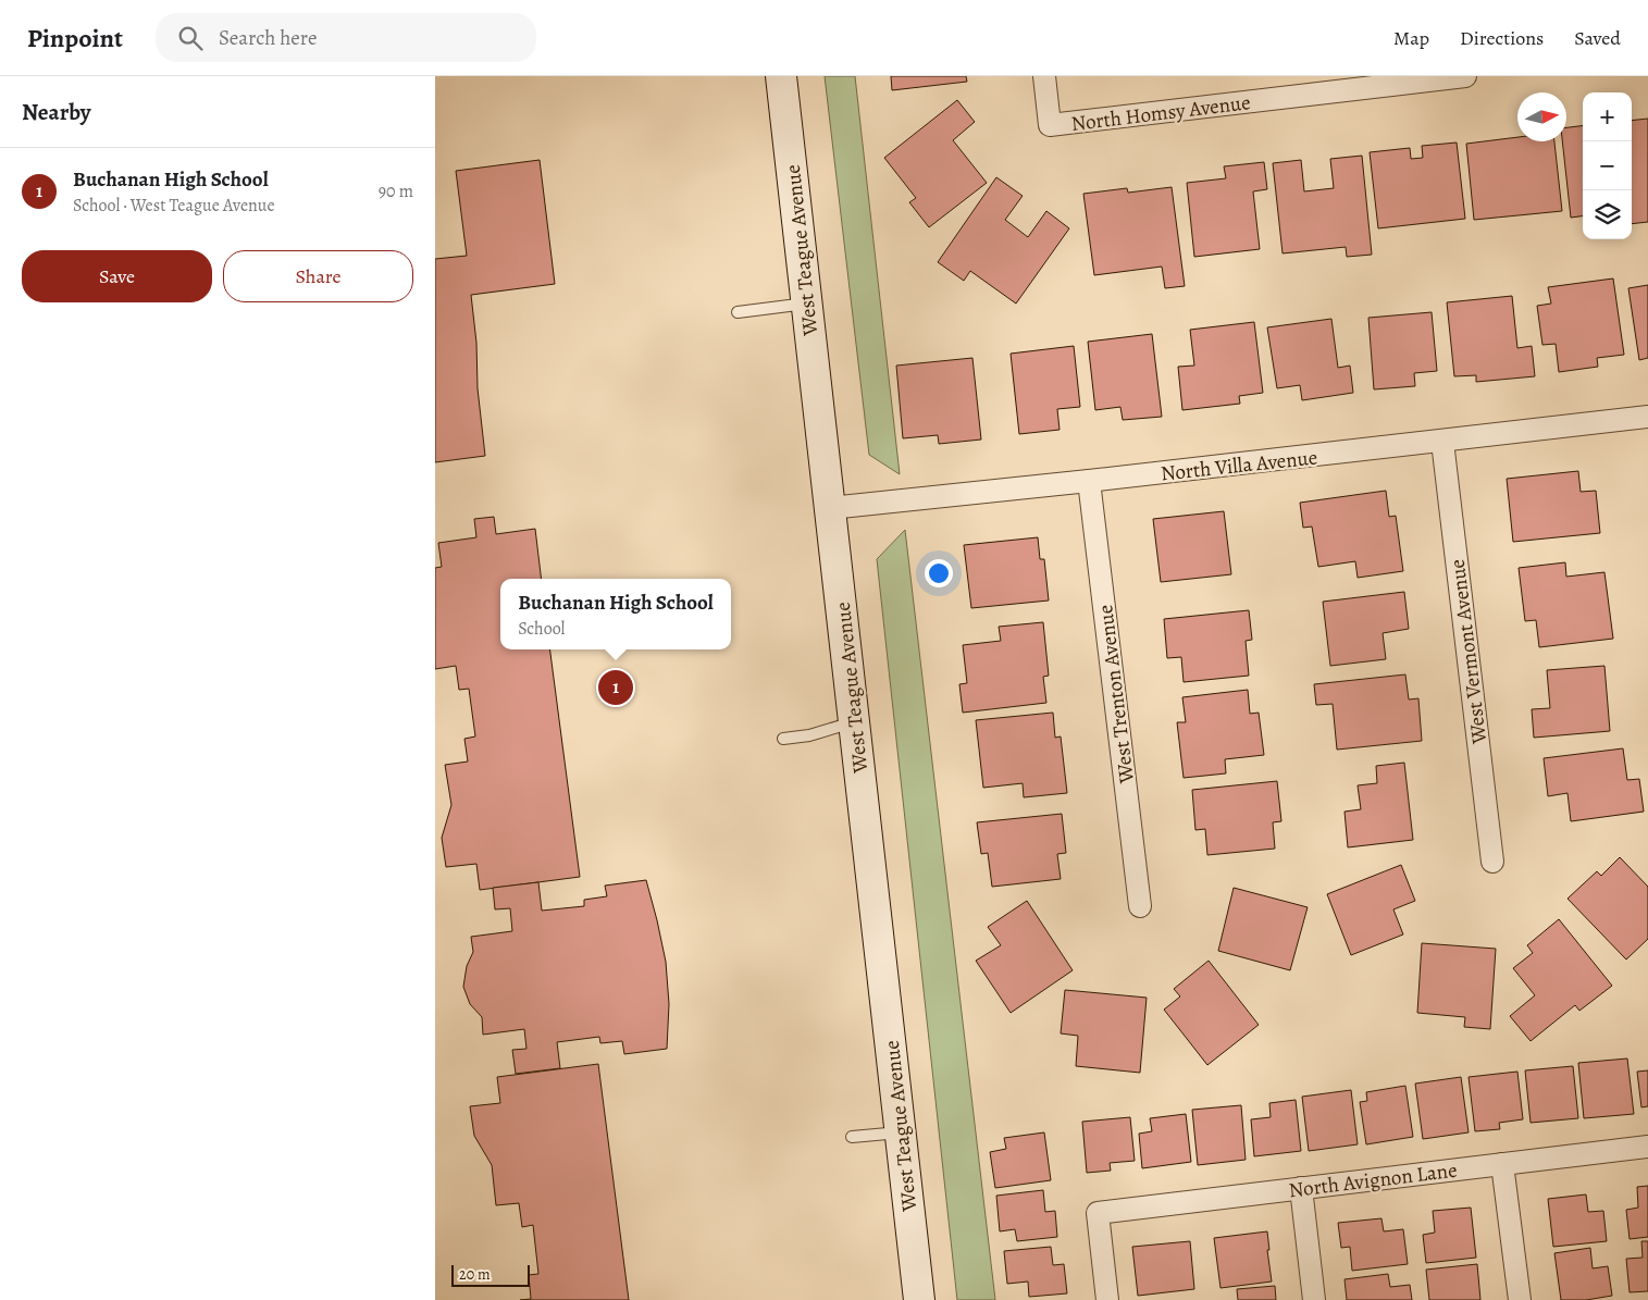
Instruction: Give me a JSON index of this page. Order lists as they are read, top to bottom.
{
  "streets": {
    "street": [
      "North Homsy Avenue",
      "West Teague Avenue",
      "North Villa Avenue",
      "West Vermont Avenue",
      "West Trenton Avenue",
      "North Avignon Lane"
    ]
  },
  "crossings": [
    ["West Teague Avenue", "North Villa Avenue"],
    ["North Villa Avenue", "West Vermont Avenue"],
    ["North Villa Avenue", "West Trenton Avenue"]
  ],
  "scale_bar": "20 m",
  "north": "right",
  "page": {
    "header": "Pinpoint",
    "search": "Search here",
    "nav": ["Map", "Directions", "Saved"],
    "heading": "Nearby",
    "map_buttons": ["+", "−"],
    "list": [
      {
        "mark": "1",
        "name": "Buchanan High School",
        "note": "School · West Teague Avenue",
        "value": "90 m"
      }
    ],
    "buttons": ["Save", "Share"],
    "popup": ["Buchanan High School", "School"],
    "pins": "1",
    "scale": "20 m"
  }
}
